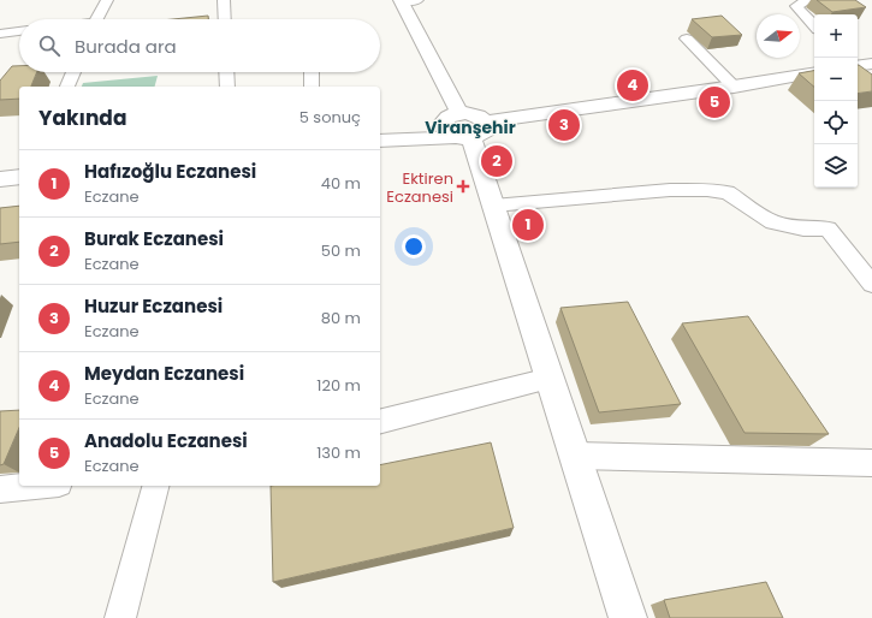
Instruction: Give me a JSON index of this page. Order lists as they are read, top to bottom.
{
  "districts": ["Viranşehir"],
  "places": {
    "health": ["Ektiren Eczanesi"]
  },
  "north": "right",
  "page": {
    "map_buttons": ["+", "−"],
    "search": "Burada ara",
    "pins": [
      "4",
      "5",
      "3",
      "2",
      "1"
    ],
    "heading": ["Yakında", "5 sonuç"],
    "list": [
      {
        "mark": "1",
        "name": "Hafızoğlu Eczanesi",
        "note": "Eczane",
        "value": "40 m"
      },
      {
        "mark": "2",
        "name": "Burak Eczanesi",
        "note": "Eczane",
        "value": "50 m"
      },
      {
        "mark": "3",
        "name": "Huzur Eczanesi",
        "note": "Eczane",
        "value": "80 m"
      },
      {
        "mark": "4",
        "name": "Meydan Eczanesi",
        "note": "Eczane",
        "value": "120 m"
      },
      {
        "mark": "5",
        "name": "Anadolu Eczanesi",
        "note": "Eczane",
        "value": "130 m"
      }
    ]
  }
}
